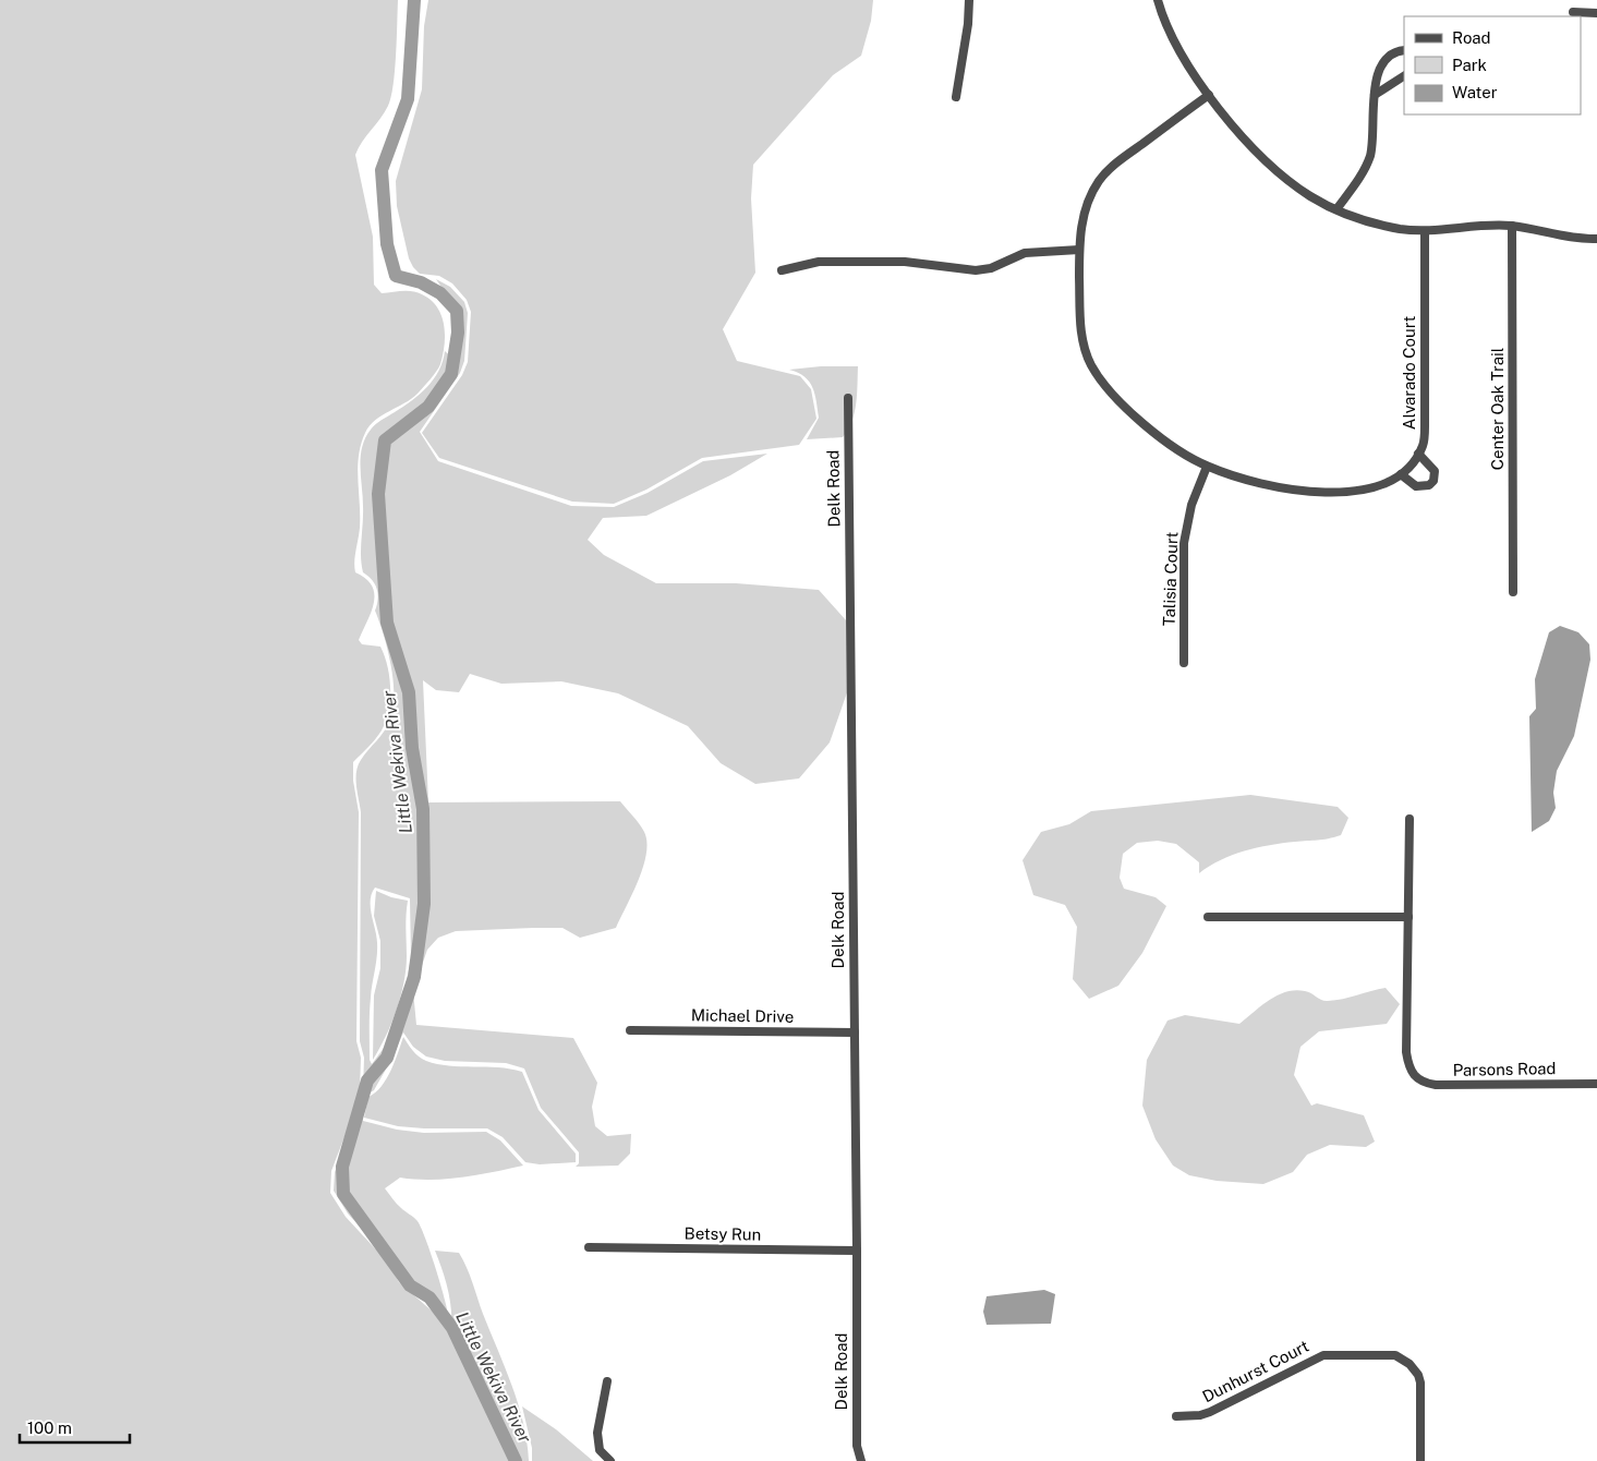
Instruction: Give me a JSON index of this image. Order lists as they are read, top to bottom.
{
  "streets": {
    "street": [
      "Alvarado Court",
      "Center Oak Trail",
      "Delk Road",
      "Talisia Court",
      "Michael Drive",
      "Parsons Road",
      "Betsy Run",
      "Dunhurst Court"
    ]
  },
  "crossings": [
    ["Alvarado Court", "Talisia Court"],
    ["Delk Road", "Michael Drive"],
    ["Delk Road", "Betsy Run"]
  ],
  "water": ["Little Wekiva River"],
  "legend": ["Road", "Park", "Water"],
  "scale_bar": "100 m"
}
